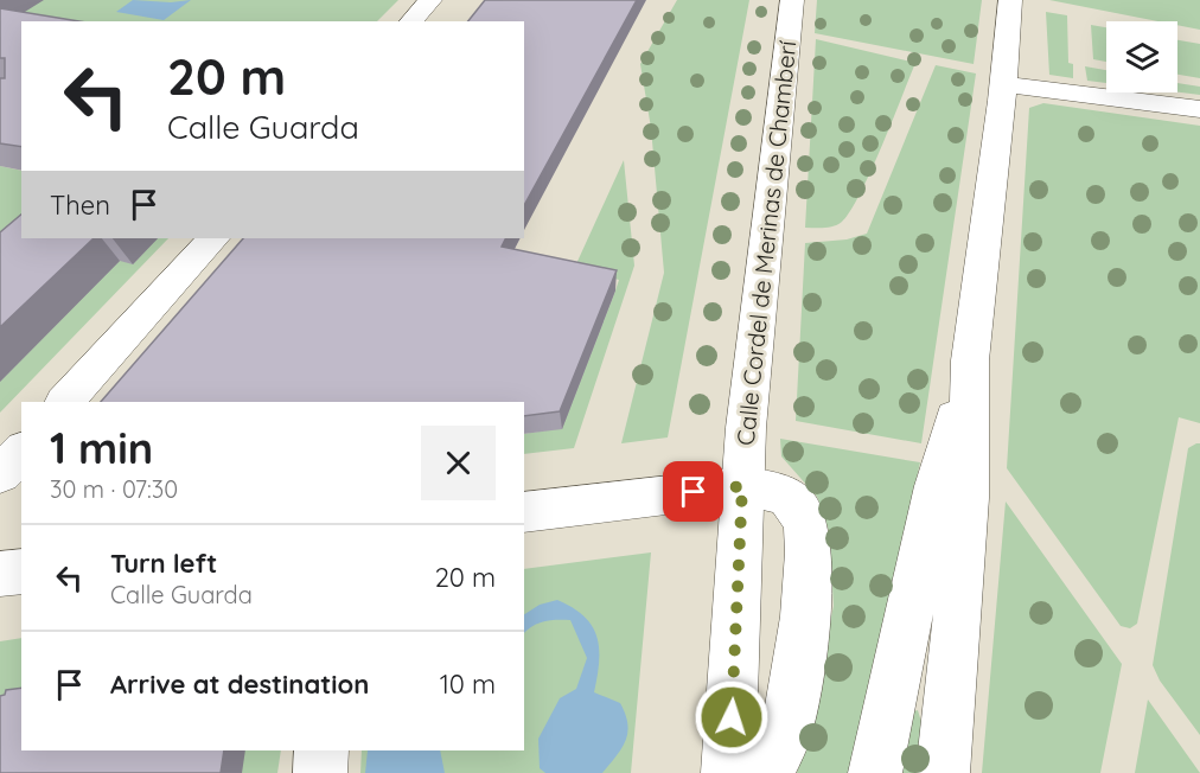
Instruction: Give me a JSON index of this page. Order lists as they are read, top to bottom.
{
  "streets": {
    "street": ["Calle Cordel de Merinas de Chamberí"]
  },
  "page": {
    "turn": ["20 m", "Calle Guarda"],
    "then": "Then",
    "heading": ["1 min", "30 m · 07:30"],
    "list": [
      {
        "name": "Turn left",
        "note": "Calle Guarda",
        "value": "20 m"
      },
      {
        "name": "Arrive at destination",
        "value": "10 m"
      }
    ]
  }
}
